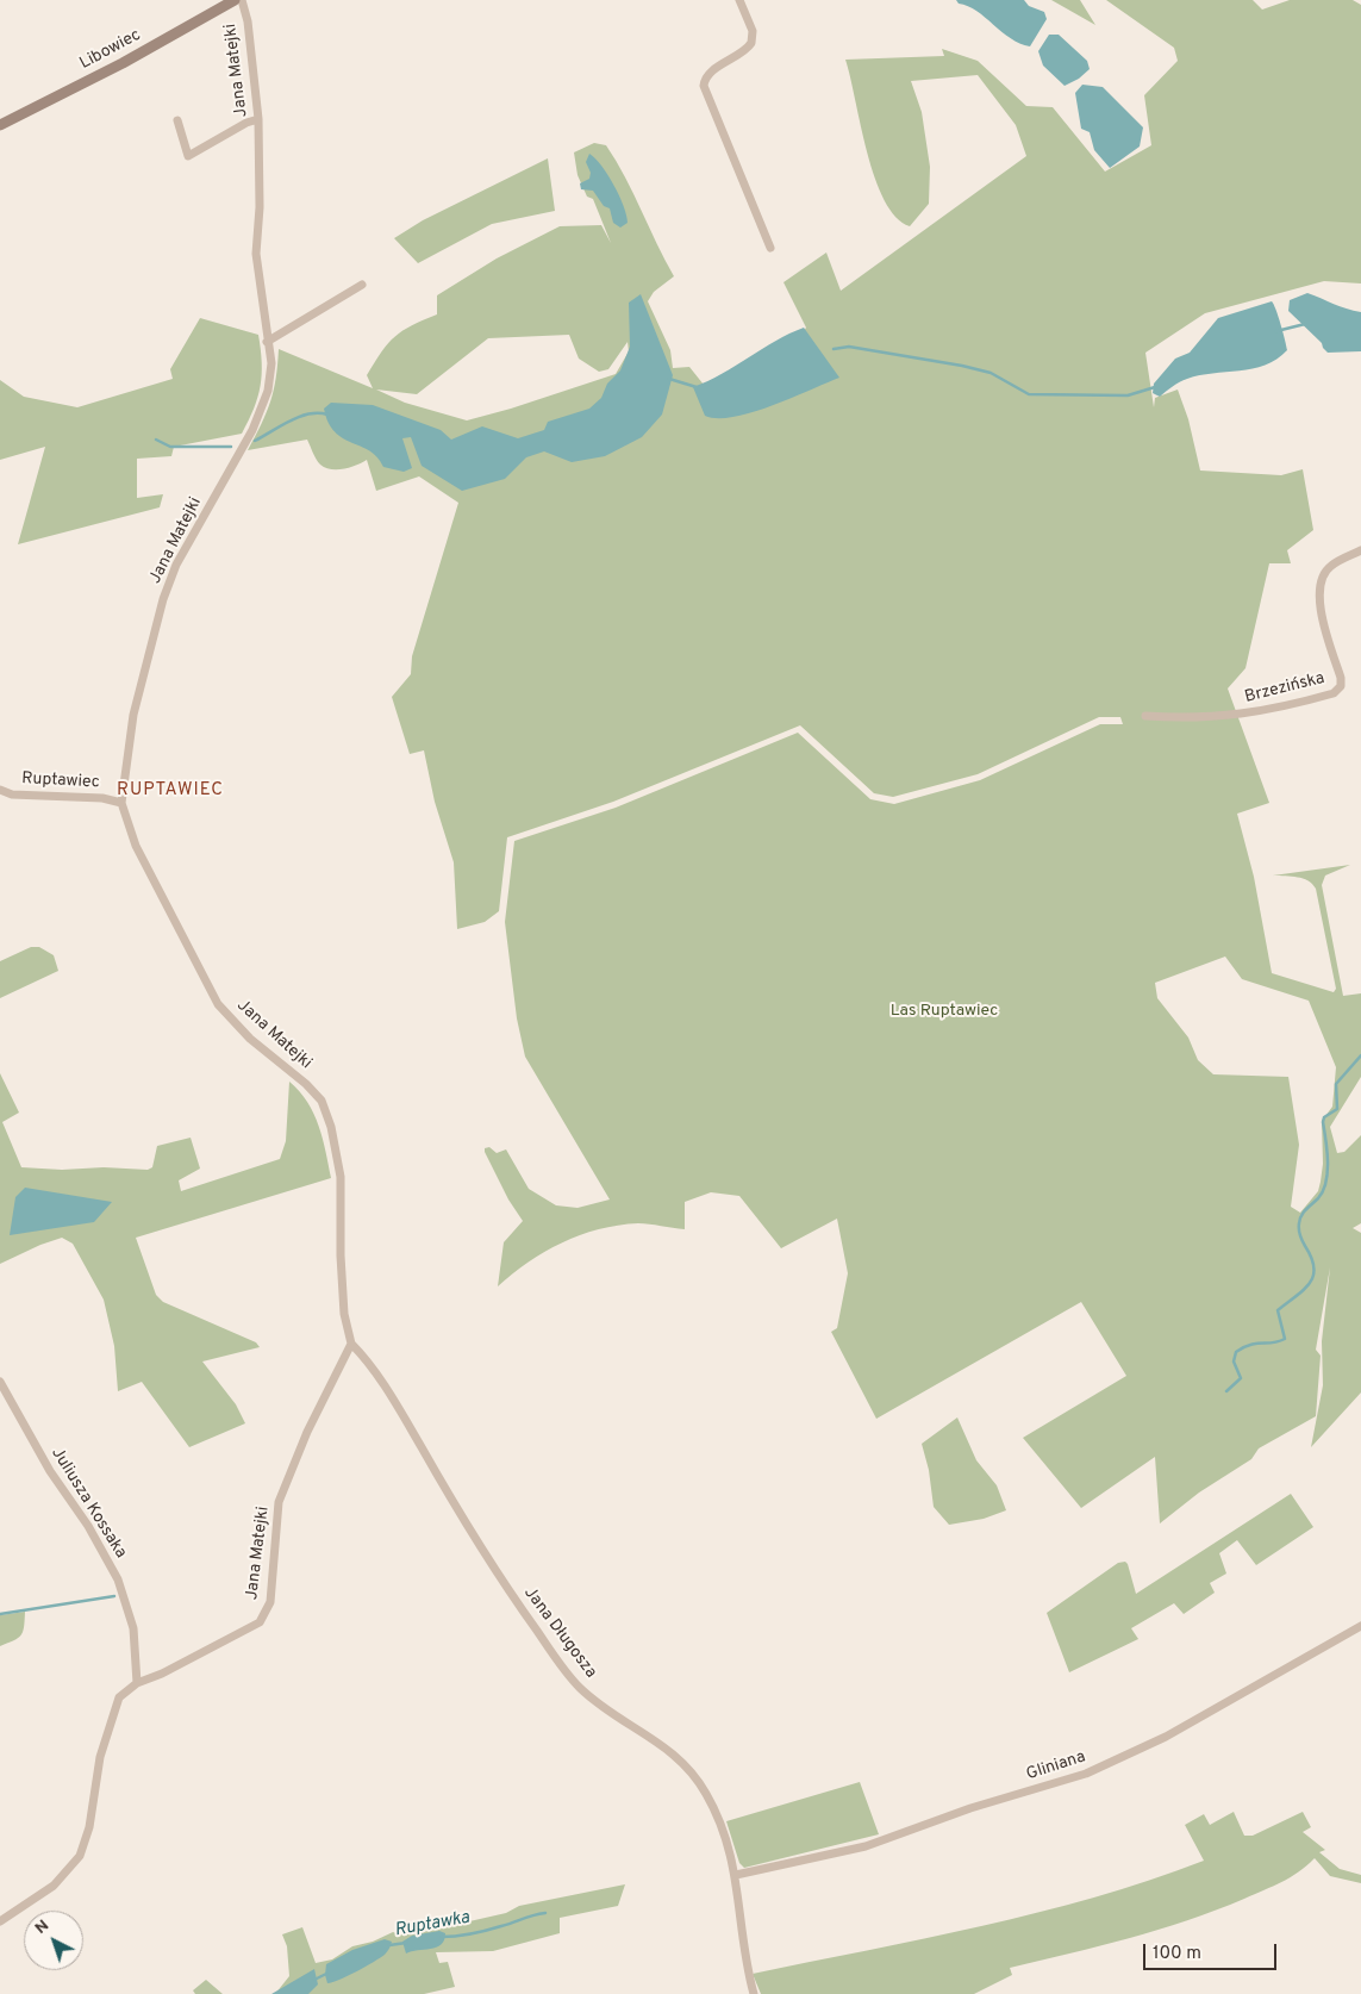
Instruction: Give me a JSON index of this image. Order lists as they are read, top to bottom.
{
  "streets": {
    "street": [
      "Libowiec",
      "Jana Matejki",
      "Brzezińska",
      "Ruptawiec",
      "Juliusza Kossaka",
      "Jana Długosza",
      "Gliniana"
    ]
  },
  "crossings": [
    ["Jana Matejki", "Ruptawiec"],
    ["Jana Matejki", "Juliusza Kossaka"],
    ["Jana Matejki", "Jana Długosza"],
    ["Jana Długosza", "Gliniana"]
  ],
  "districts": ["RUPTAWIEC"],
  "water": ["Ruptawka"],
  "parks": ["Las Ruptawiec"],
  "scale_bar": "100 m",
  "north": "top left"
}
